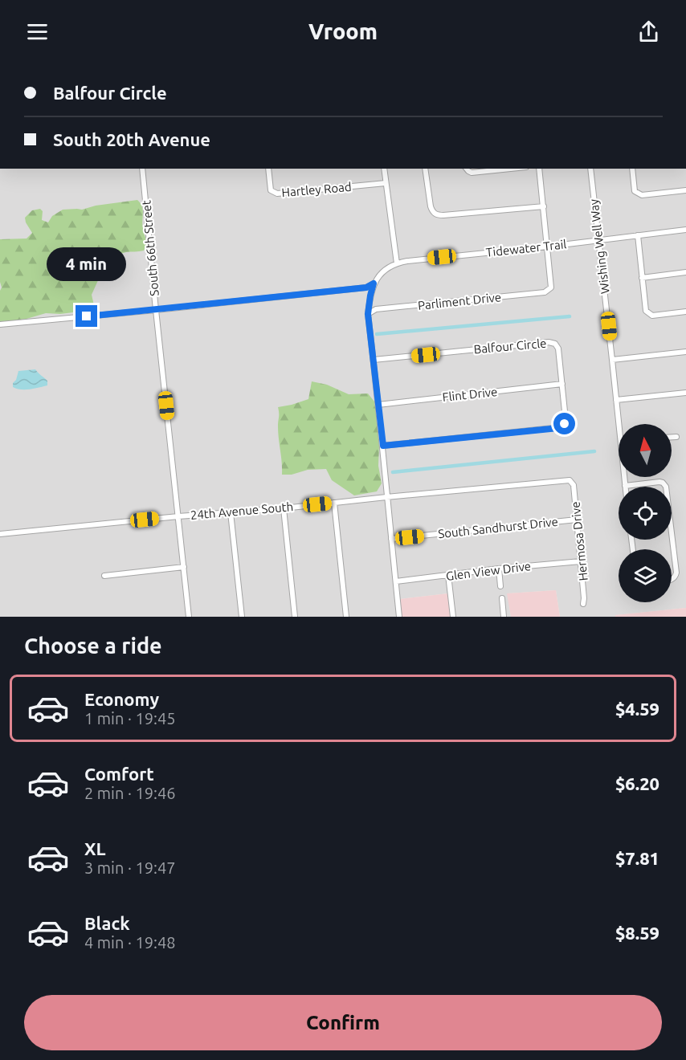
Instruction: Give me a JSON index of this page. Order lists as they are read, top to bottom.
{
  "streets": {
    "street": [
      "Hartley Road",
      "Wishing Well Way",
      "South 66th Street",
      "Tidewater Trail",
      "Parliment Drive",
      "Balfour Circle",
      "Flint Drive",
      "24th Avenue South",
      "South Sandhurst Drive",
      "Hermosa Drive",
      "Glen View Drive"
    ]
  },
  "crossings": [
    ["Wishing Well Way", "Tidewater Trail"],
    ["South 66th Street", "24th Avenue South"],
    ["Tidewater Trail", "Parliment Drive"],
    ["Balfour Circle", "Flint Drive"],
    ["24th Avenue South", "Hermosa Drive"],
    ["South Sandhurst Drive", "Hermosa Drive"],
    ["Hermosa Drive", "Glen View Drive"]
  ],
  "north": "top",
  "page": {
    "header": "Vroom",
    "banner": ["Balfour Circle", "South 20th Avenue"],
    "bubble": "4 min",
    "heading": "Choose a ride",
    "list": [
      {
        "name": "Economy",
        "note": "1 min · 19:45",
        "value": "$4.59"
      },
      {
        "name": "Comfort",
        "note": "2 min · 19:46",
        "value": "$6.20"
      },
      {
        "name": "XL",
        "note": "3 min · 19:47",
        "value": "$7.81"
      },
      {
        "name": "Black",
        "note": "4 min · 19:48",
        "value": "$8.59"
      }
    ],
    "buttons": "Confirm"
  }
}
